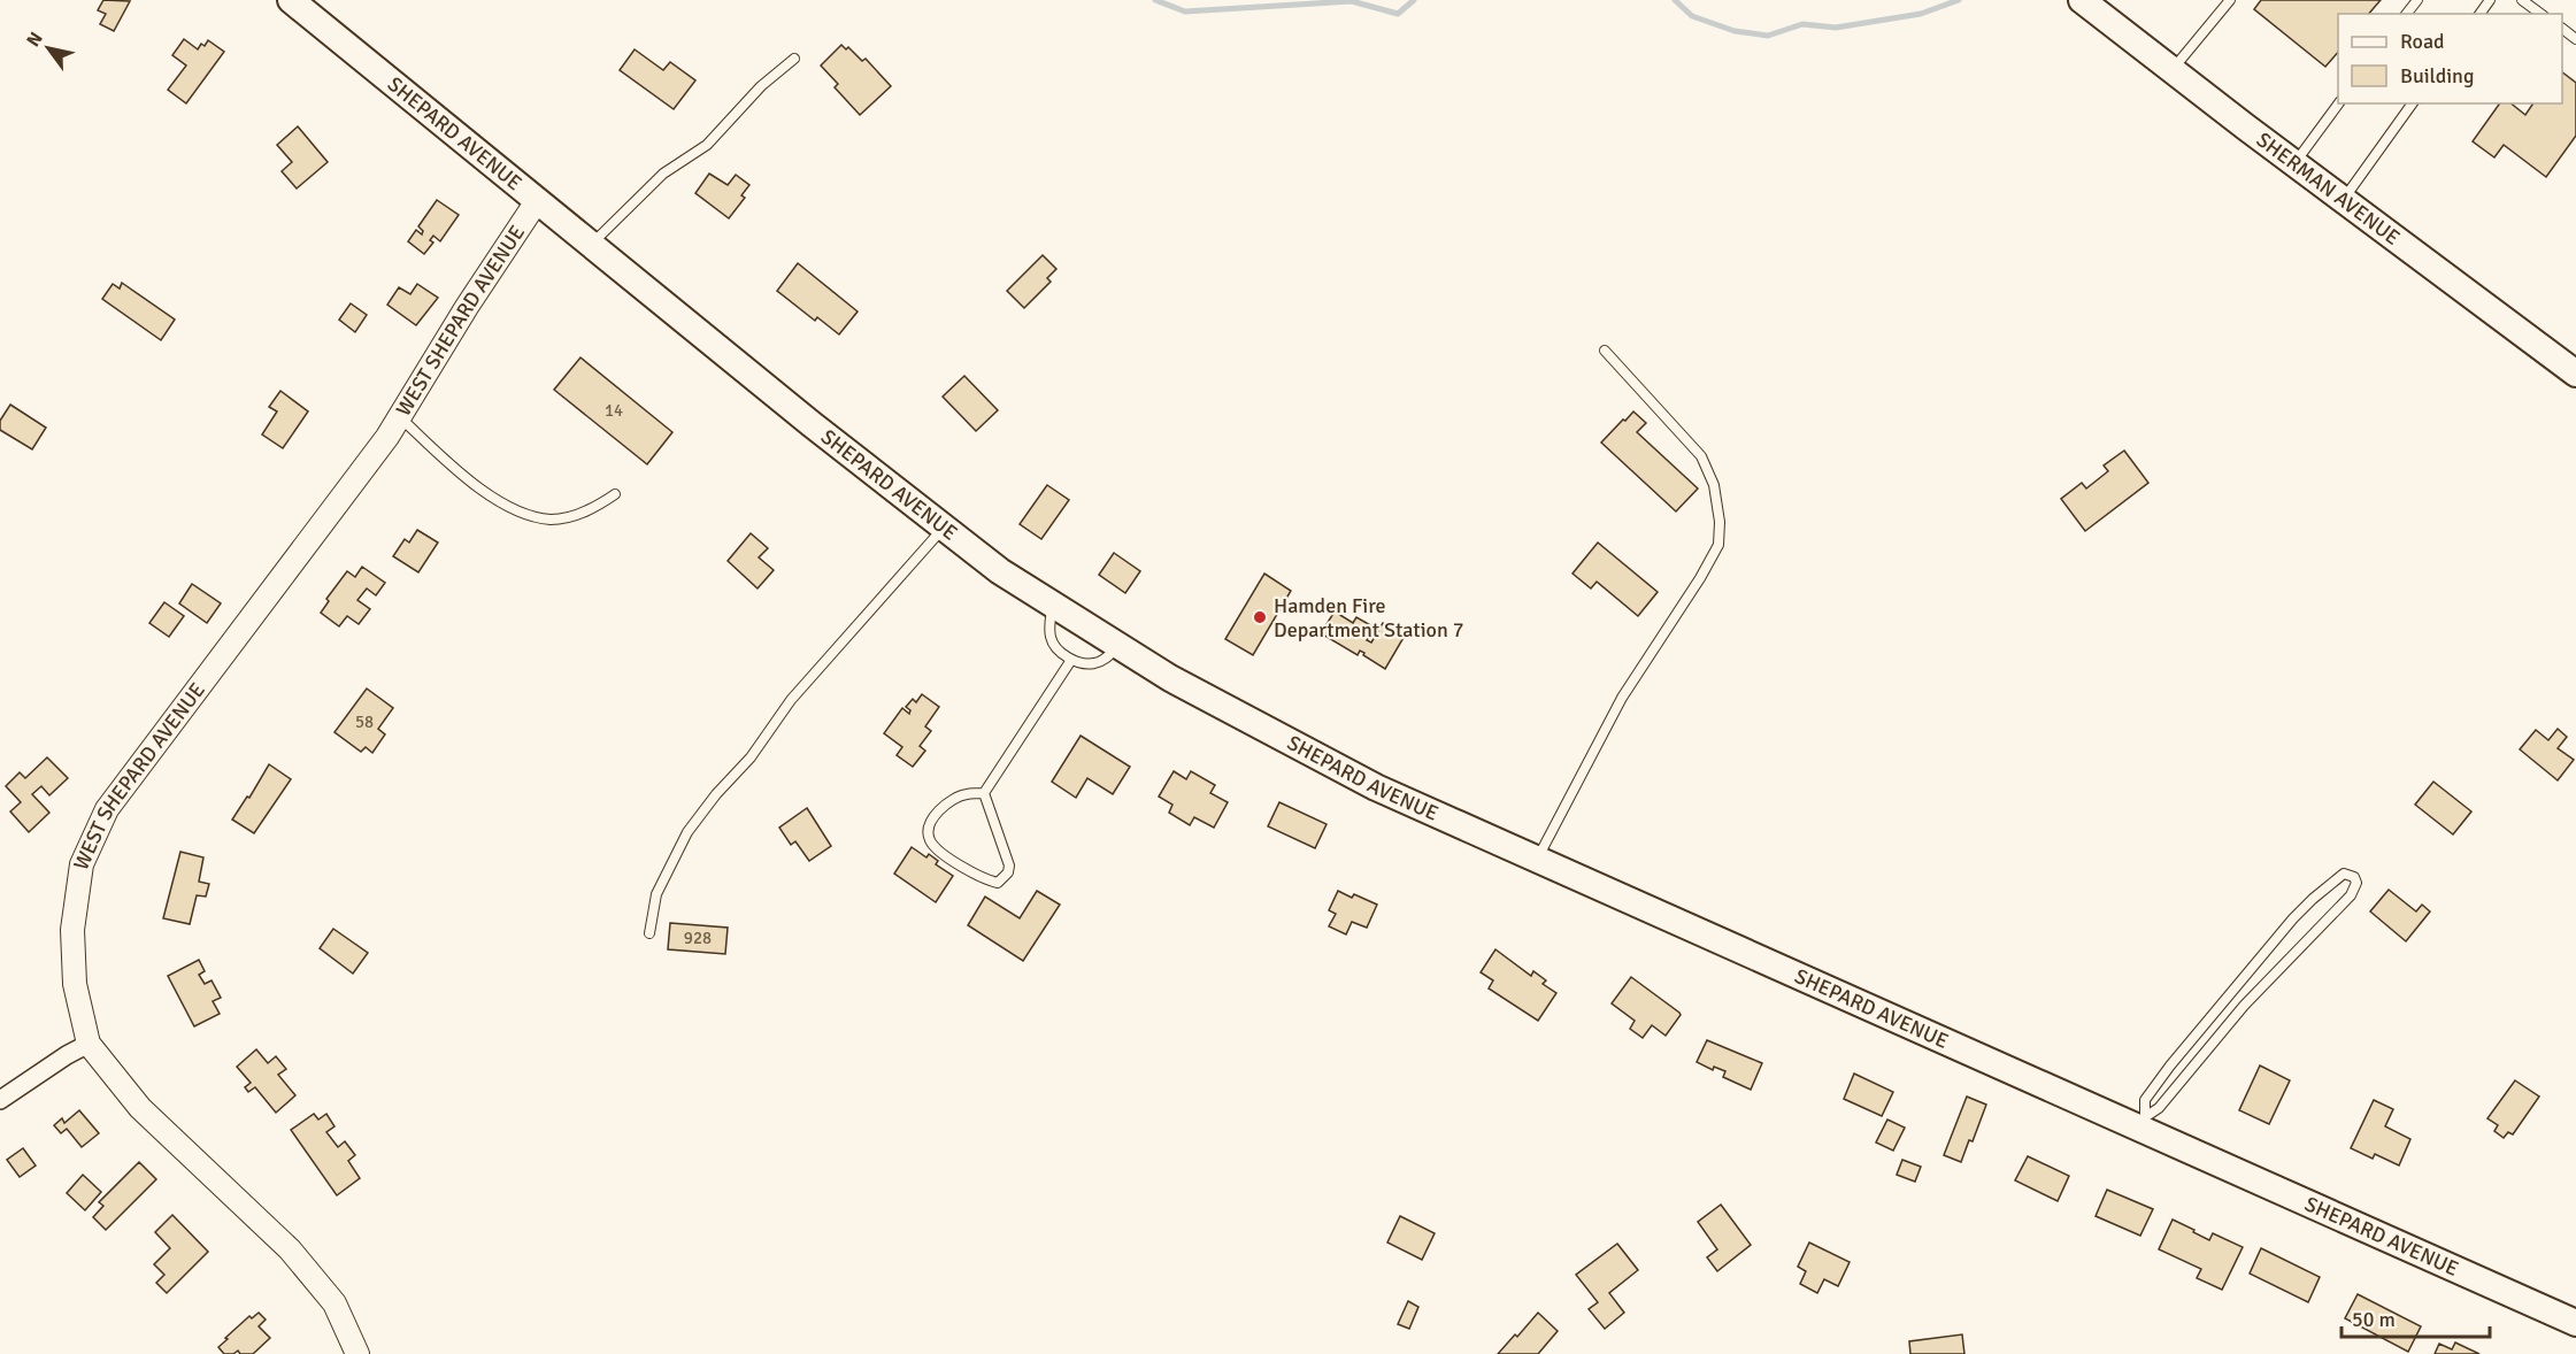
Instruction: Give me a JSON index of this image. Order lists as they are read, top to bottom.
{
  "streets": {
    "main road": ["SHEPARD AVENUE", "SHERMAN AVENUE"],
    "street": ["WEST SHEPARD AVENUE"]
  },
  "crossings": [
    ["SHEPARD AVENUE", "WEST SHEPARD AVENUE"]
  ],
  "places": ["Hamden Fire Department Station 7"],
  "house_numbers": ["14", "58", "928"],
  "legend": ["Road", "Building"],
  "scale_bar": "50 m",
  "north": "top left"
}
